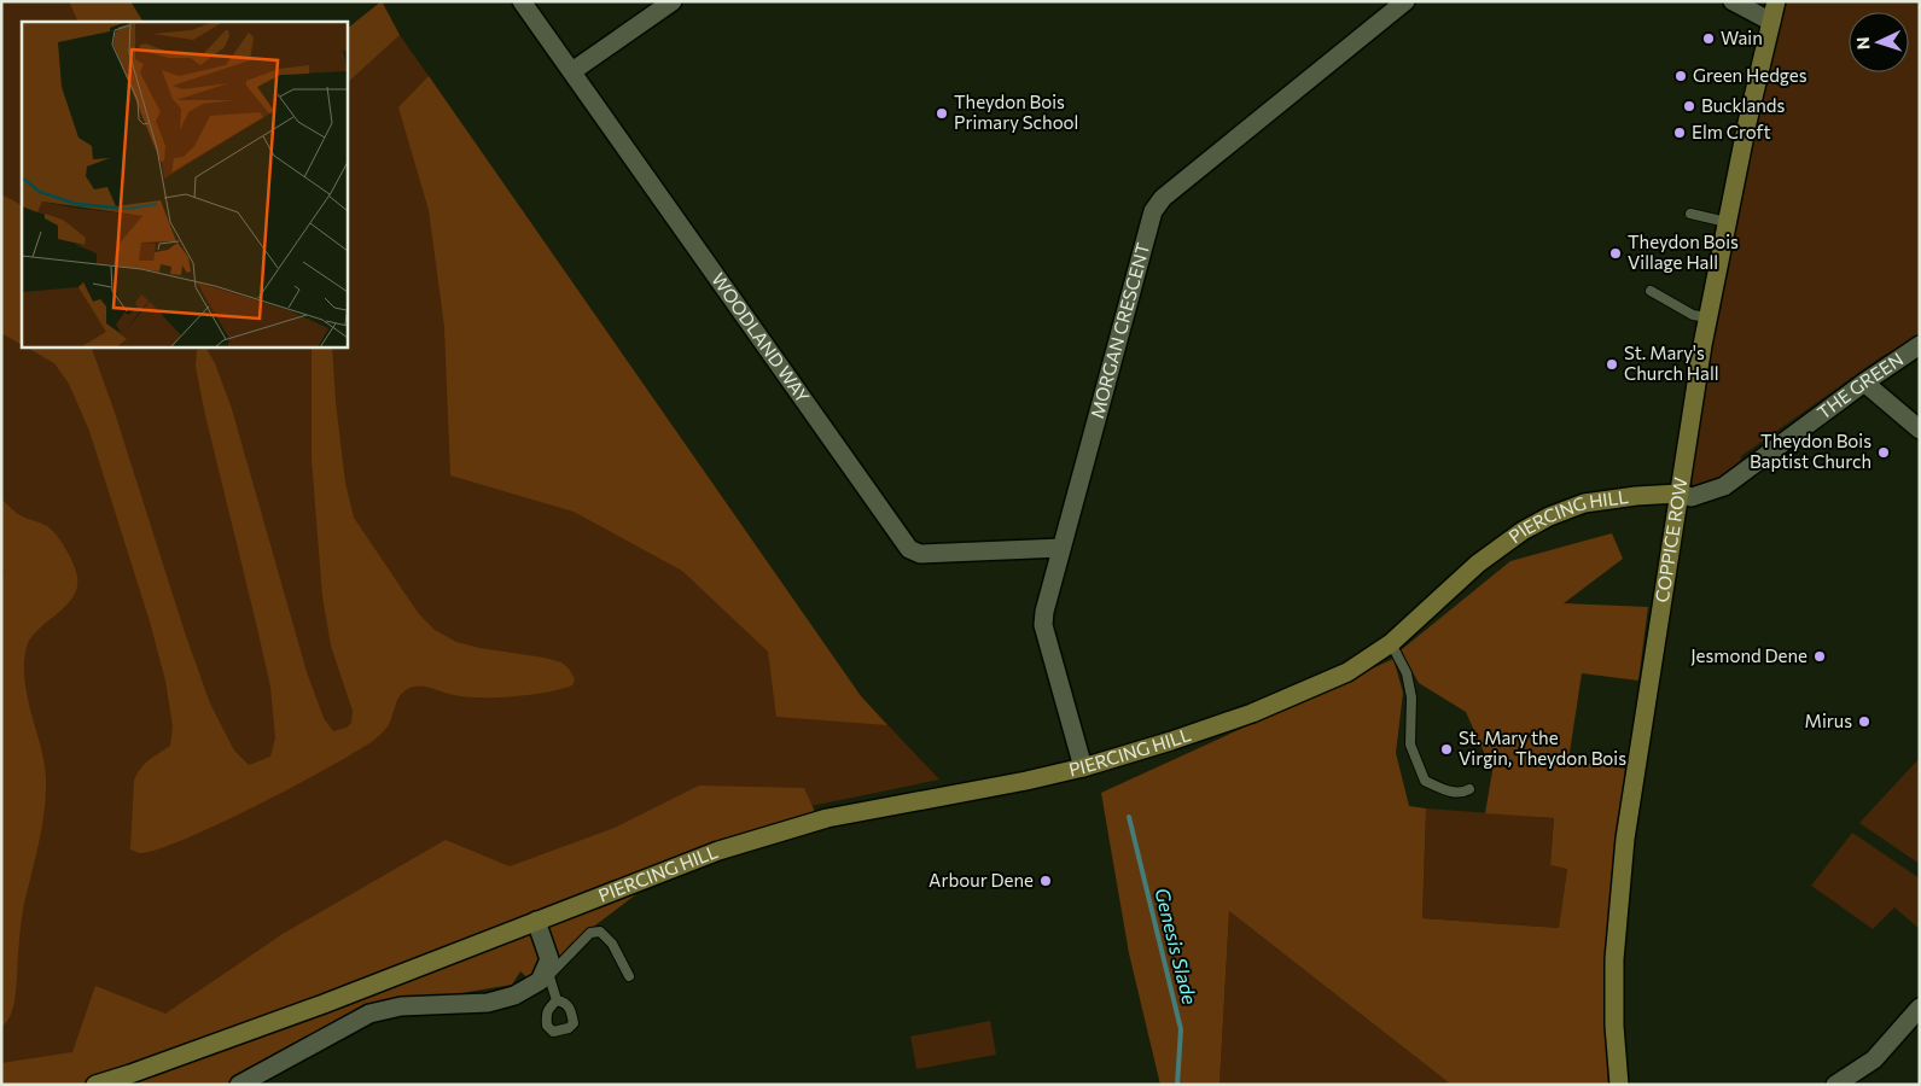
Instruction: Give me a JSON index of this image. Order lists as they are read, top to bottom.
{
  "streets": {
    "street": [
      "MORGAN CRESCENT",
      "WOODLAND WAY",
      "THE GREEN",
      "PIERCING HILL",
      "COPPICE ROW"
    ]
  },
  "crossings": [
    ["MORGAN CRESCENT", "WOODLAND WAY"],
    ["MORGAN CRESCENT", "PIERCING HILL"],
    ["THE GREEN", "PIERCING HILL"],
    ["THE GREEN", "COPPICE ROW"],
    ["PIERCING HILL", "COPPICE ROW"]
  ],
  "water": ["Genesis Slade"],
  "places": [
    "Wain",
    "Green Hedges",
    "Bucklands",
    "Theydon Bois Primary School",
    "Elm Croft",
    "Theydon Bois Village Hall",
    "St. Mary's Church Hall",
    "Theydon Bois Baptist Church",
    "Jesmond Dene",
    "Mirus",
    "St. Mary the Virgin, Theydon Bois",
    "Arbour Dene"
  ],
  "north": "left"
}
